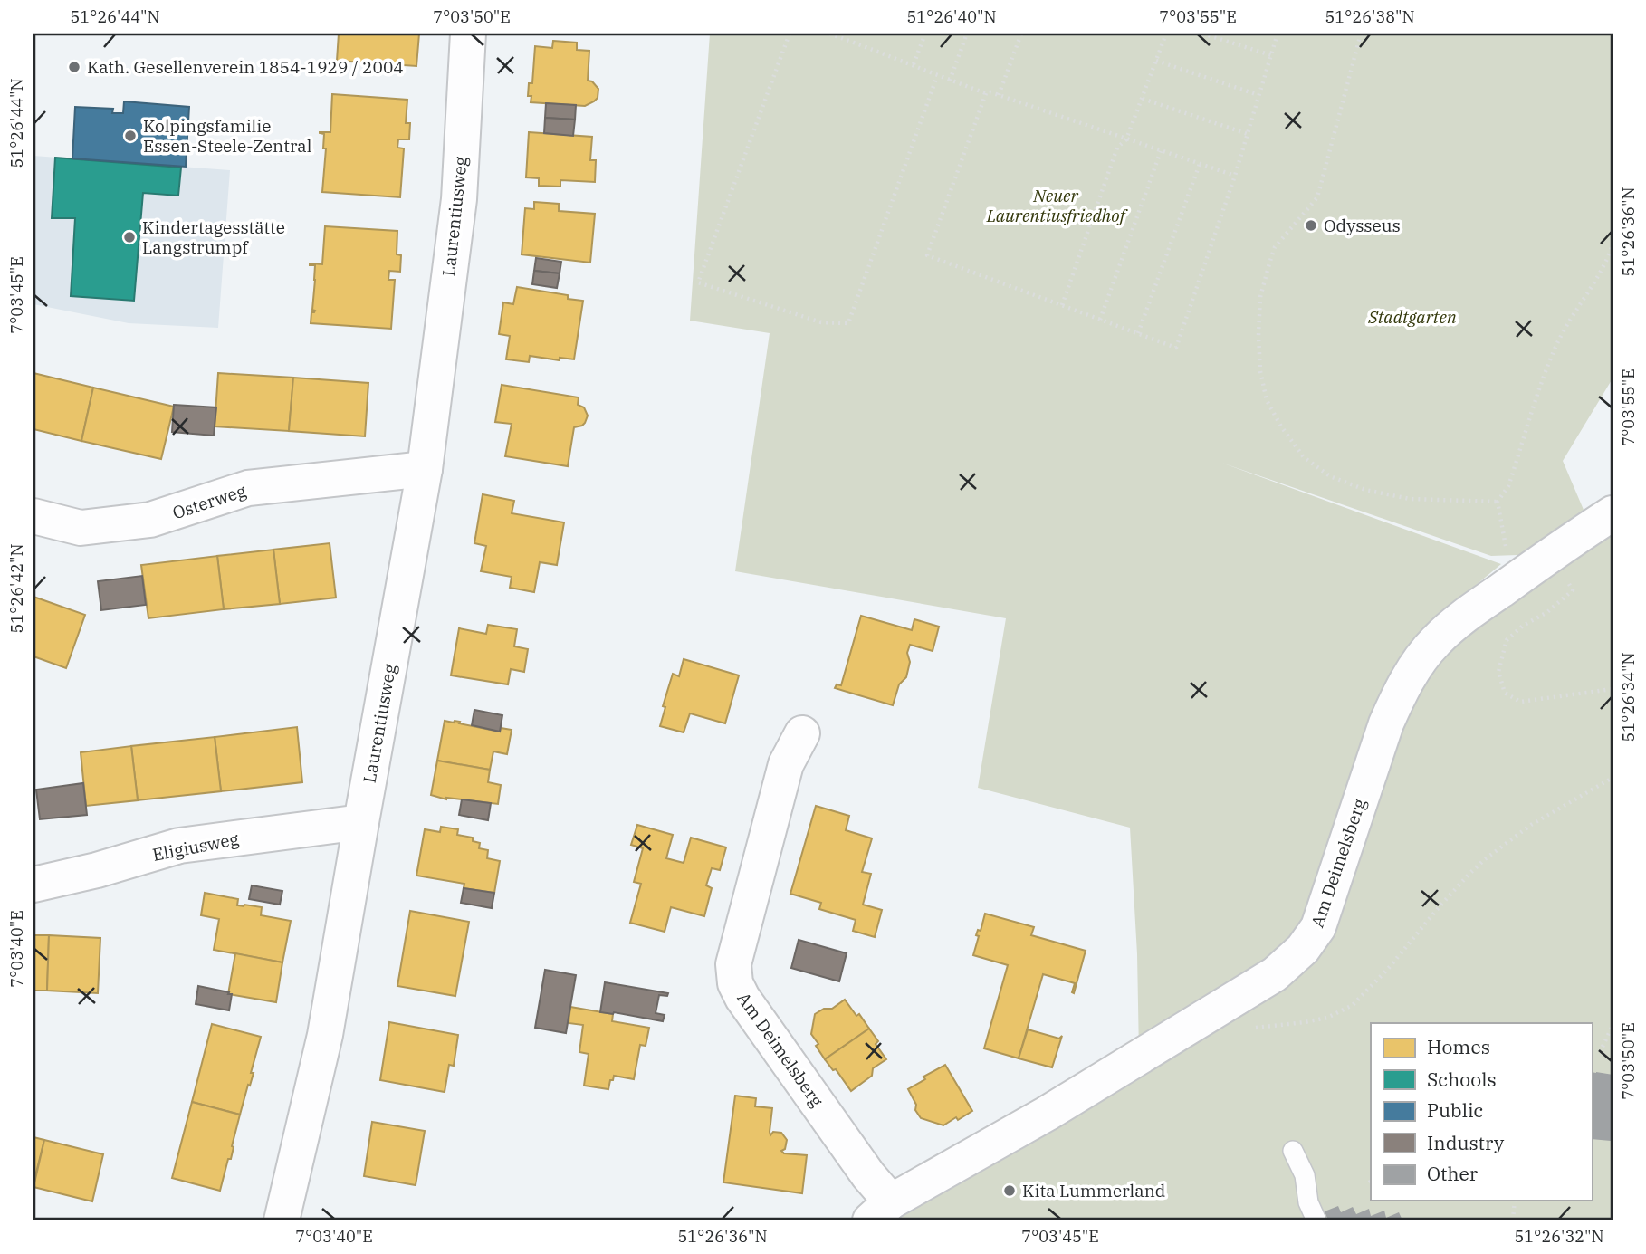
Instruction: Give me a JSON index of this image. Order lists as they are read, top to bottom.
{
  "streets": {
    "street": [
      "Laurentiusweg",
      "Osterweg",
      "Eligiusweg",
      "Am Deimelsberg"
    ]
  },
  "crossings": [
    ["Laurentiusweg", "Osterweg"],
    ["Laurentiusweg", "Eligiusweg"]
  ],
  "parks": ["Neuer Laurentiusfriedhof", "Stadtgarten"],
  "places": [
    "Kath. Gesellenverein 1854-1929 / 2004",
    "Kolpingsfamilie Essen-Steele-Zentral",
    "Odysseus",
    "Kindertagesstätte Langstrumpf",
    "Kita Lummerland"
  ],
  "legend": [
    "Homes",
    "Schools",
    "Public",
    "Industry",
    "Other"
  ],
  "coordinates": [
    "51°26'44\"N",
    "7°03'50\"E",
    "51°26'40\"N",
    "7°03'55\"E",
    "51°26'38\"N",
    "51°26'36\"N",
    "7°03'45\"E",
    "51°26'42\"N",
    "51°26'34\"N",
    "7°03'40\"E",
    "51°26'32\"N"
  ]
}
